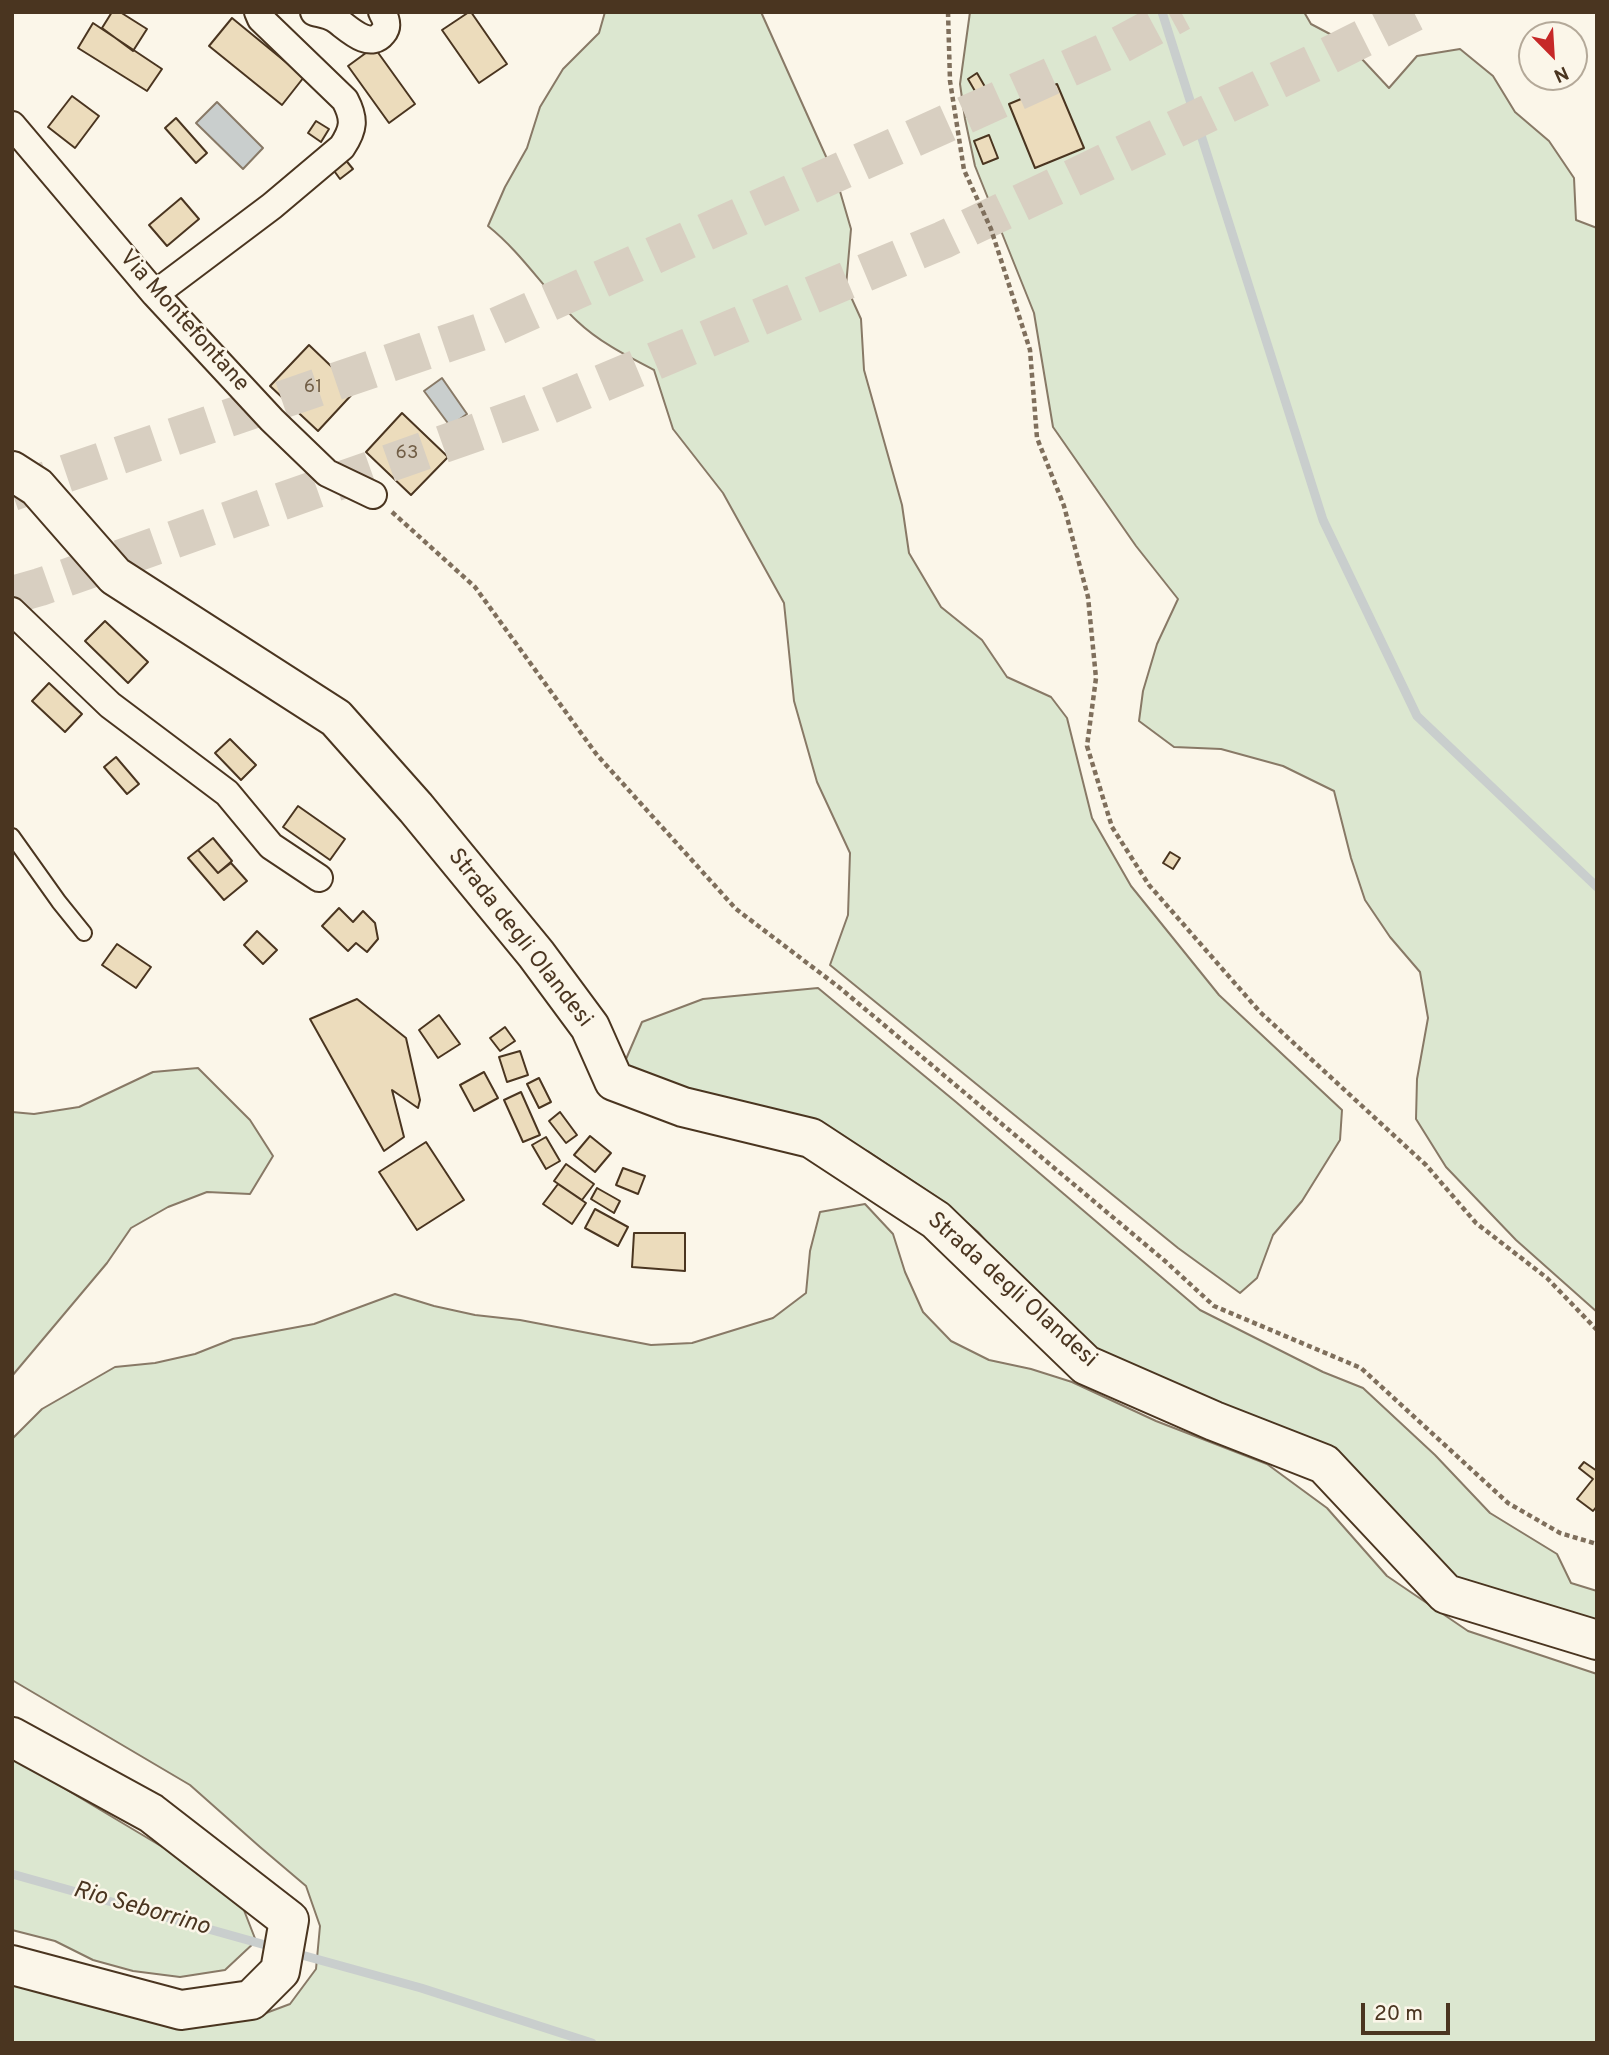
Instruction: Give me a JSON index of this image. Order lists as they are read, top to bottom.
{
  "streets": {
    "main road": ["Strada degli Olandesi"],
    "street": ["Via Montefontane"]
  },
  "water": ["Rio Seborrino"],
  "house_numbers": ["61", "63"],
  "scale_bar": "20 m",
  "north": "bottom right"
}
